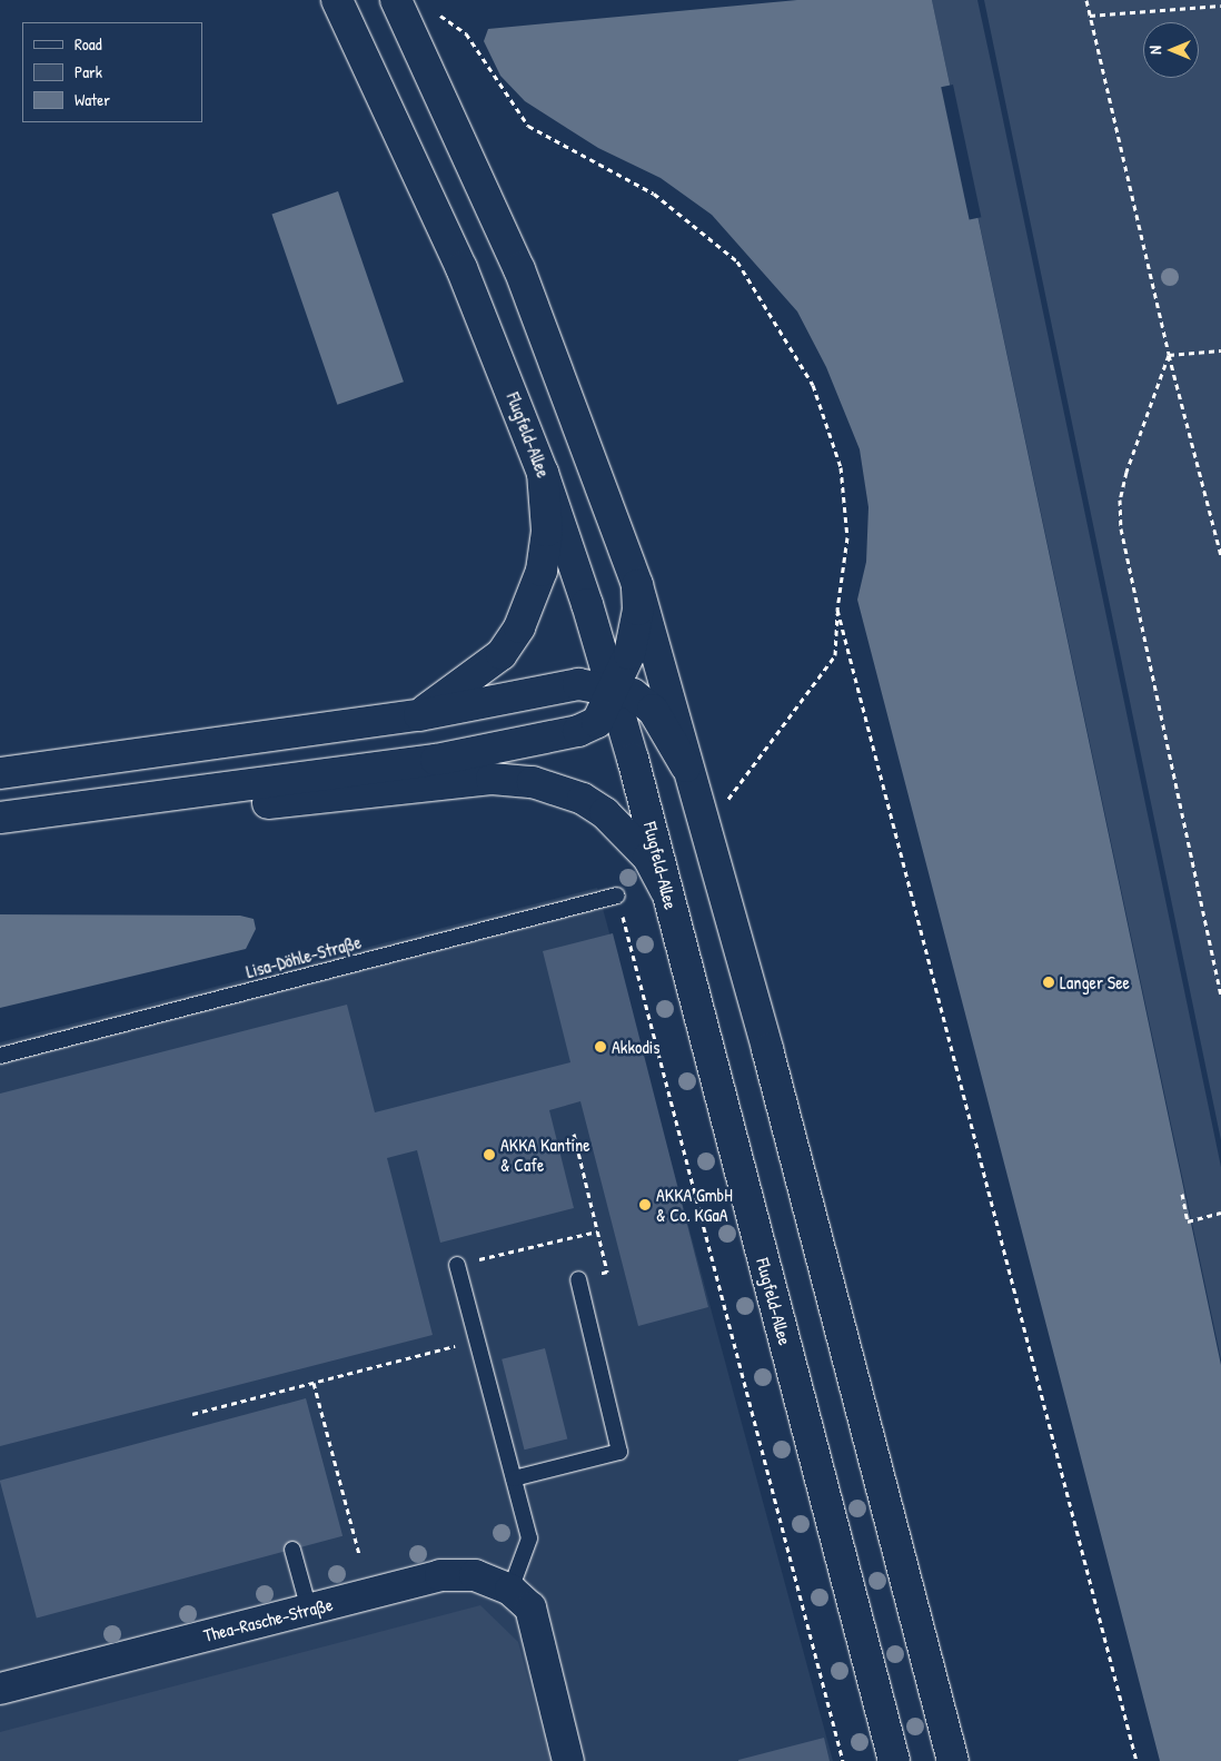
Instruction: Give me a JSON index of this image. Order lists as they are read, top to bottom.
{
  "streets": {
    "main road": ["Flugfeld-Allee", "Thea-Rasche-Straße"],
    "lane": ["Lisa-Döhle-Straße"]
  },
  "places": [
    "Langer See",
    "Akkodis",
    "AKKA Kantine & Cafe",
    "AKKA GmbH & Co. KGaA"
  ],
  "legend": ["Road", "Park", "Water"],
  "north": "left"
}
